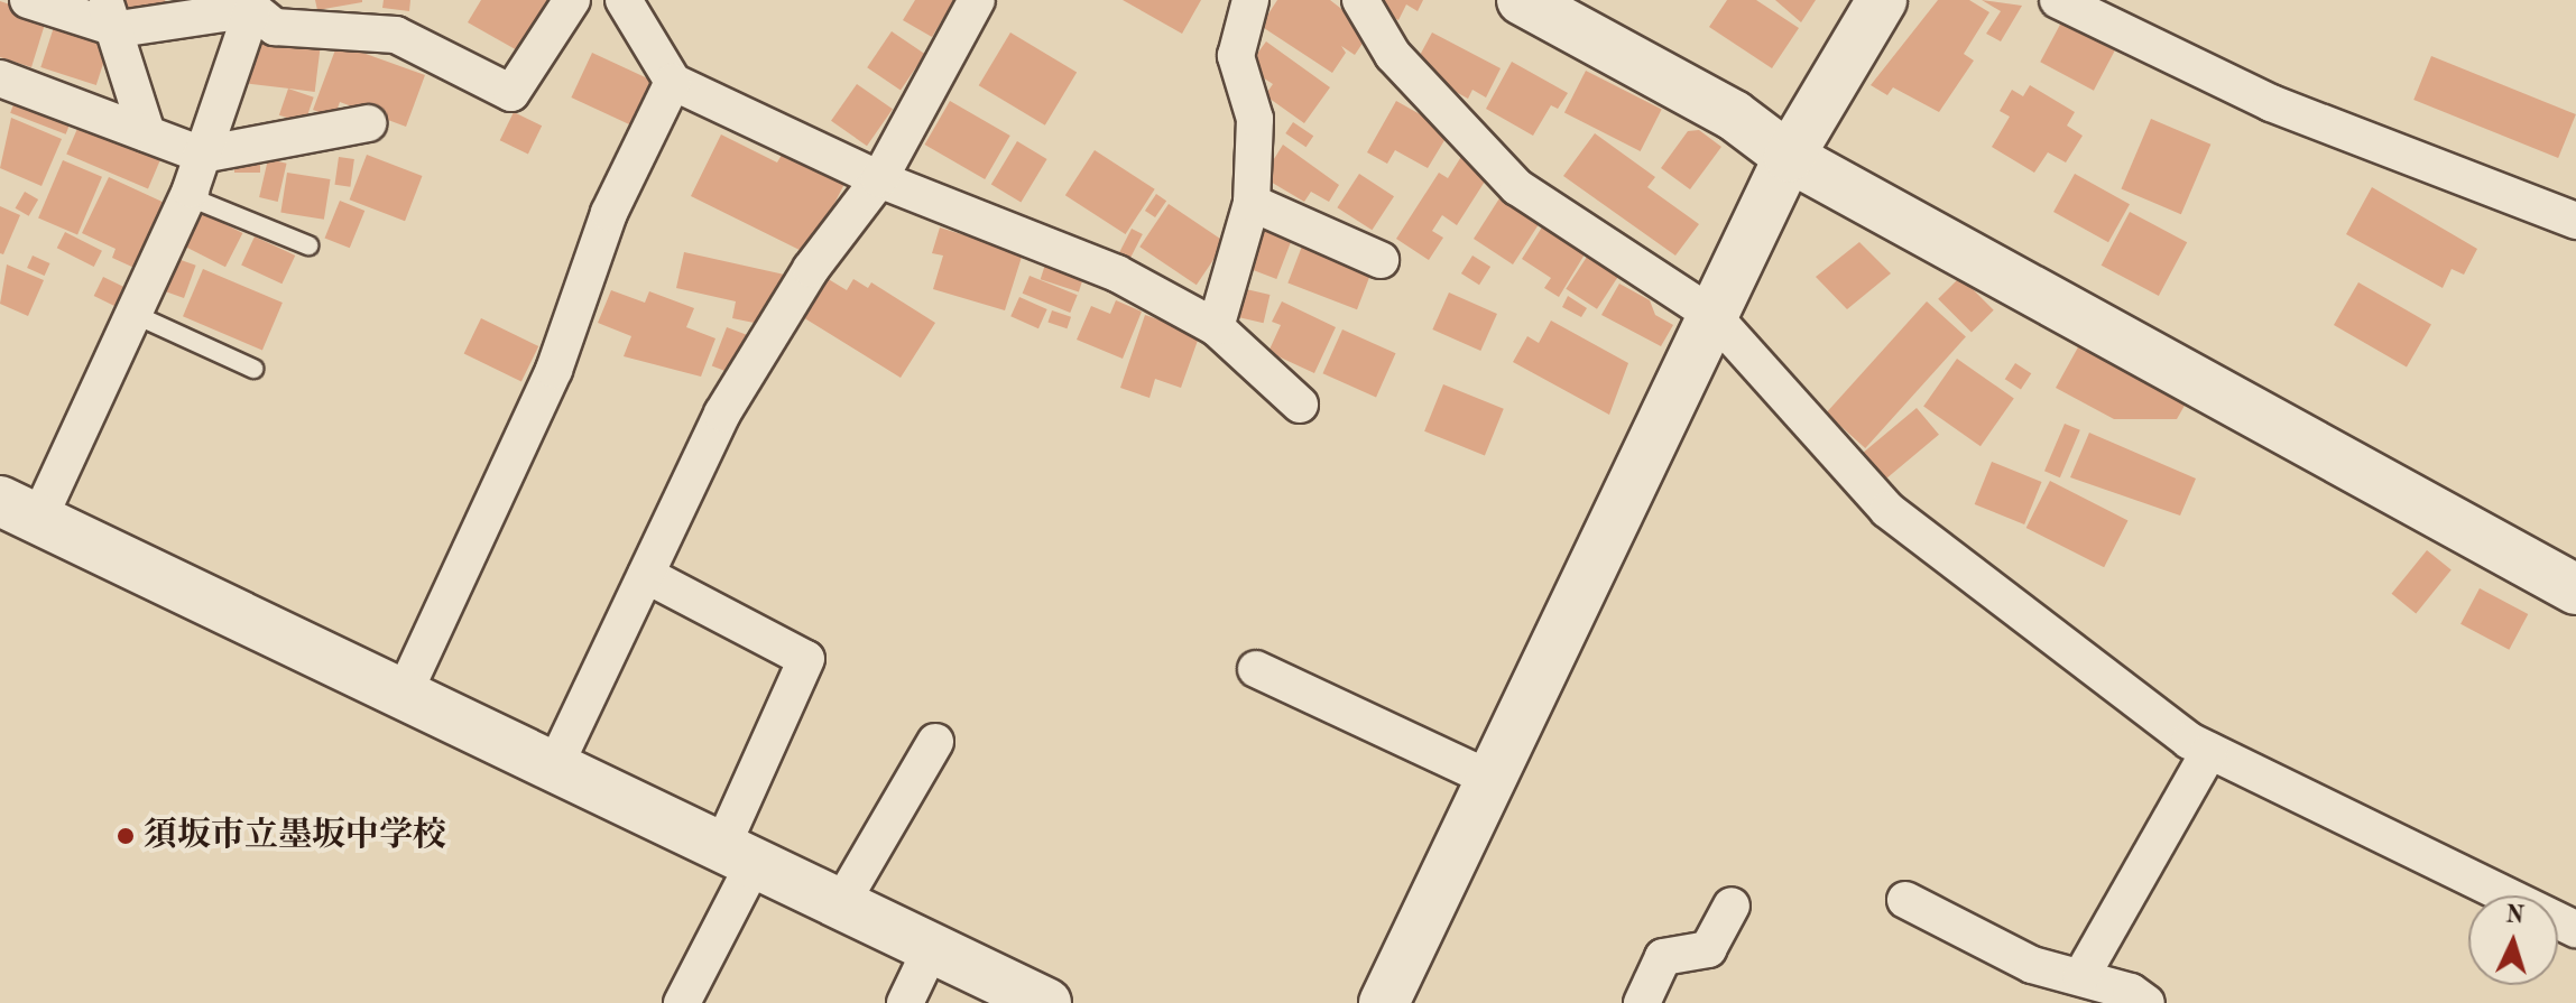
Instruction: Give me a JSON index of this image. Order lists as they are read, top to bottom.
{
  "places": ["須坂市立墨坂中学校"],
  "north": "top"
}
